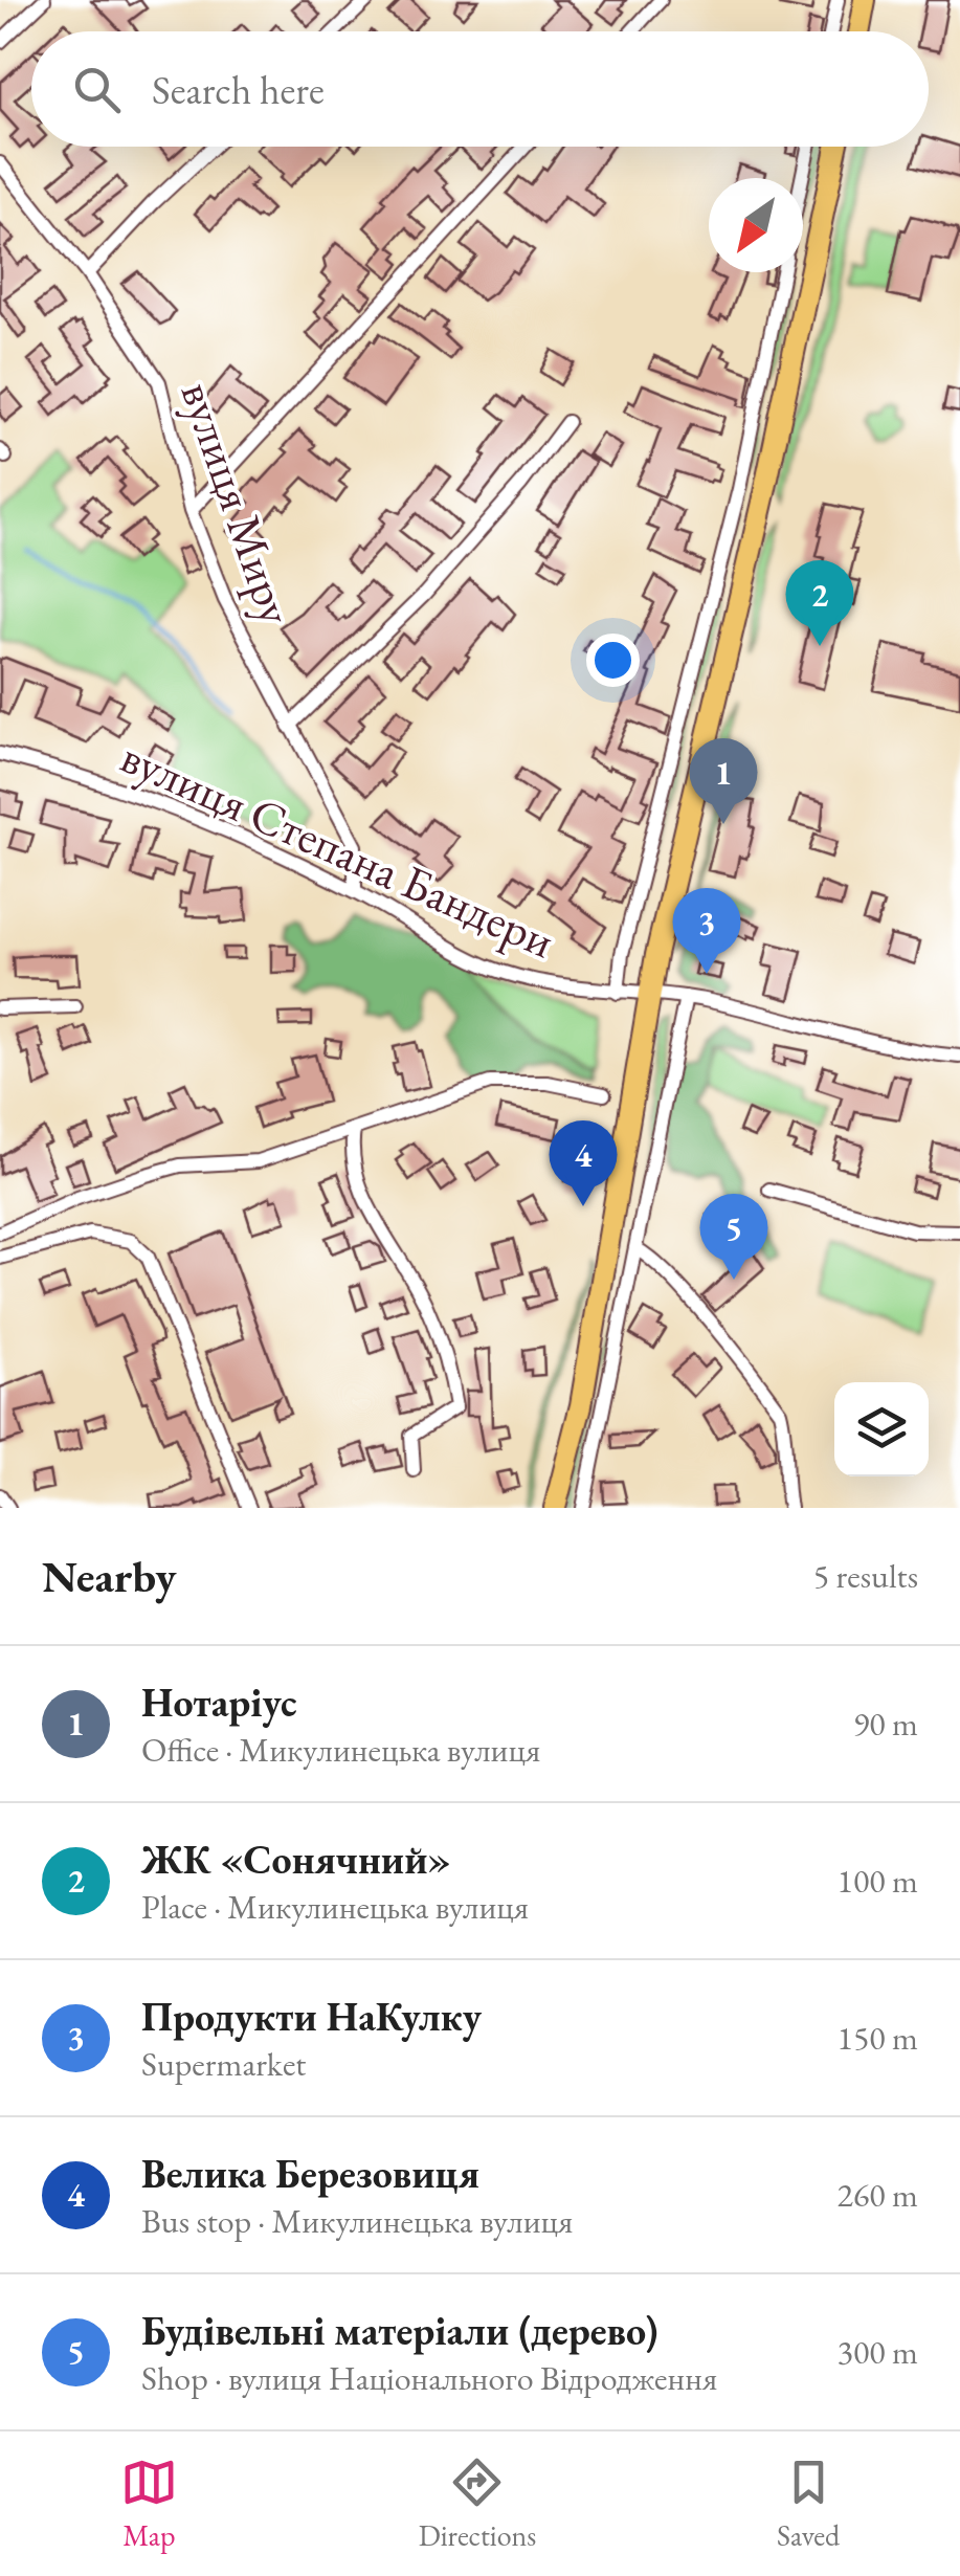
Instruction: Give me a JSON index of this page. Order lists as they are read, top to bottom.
{
  "streets": {
    "street": ["вулиця Миру", "вулиця Степана Бандери"]
  },
  "crossings": [
    ["вулиця Миру", "вулиця Степана Бандери"]
  ],
  "north": "bottom left",
  "page": {
    "search": "Search here",
    "pins": [
      "2",
      "1",
      "3",
      "4",
      "5"
    ],
    "heading": ["Nearby", "5 results"],
    "list": [
      {
        "mark": "1",
        "name": "Нотаріус",
        "note": "Office · Микулинецька вулиця",
        "value": "90 m"
      },
      {
        "mark": "2",
        "name": "ЖК «Сонячний»",
        "note": "Place · Микулинецька вулиця",
        "value": "100 m"
      },
      {
        "mark": "3",
        "name": "Продукти НаКулку",
        "note": "Supermarket",
        "value": "150 m"
      },
      {
        "mark": "4",
        "name": "Велика Березовиця",
        "note": "Bus stop · Микулинецька вулиця",
        "value": "260 m"
      },
      {
        "mark": "5",
        "name": "Будівельні матеріали (дерево)",
        "note": "Shop · вулиця Національного Відродження",
        "value": "300 m"
      }
    ],
    "nav": ["Map", "Directions", "Saved"]
  }
}
